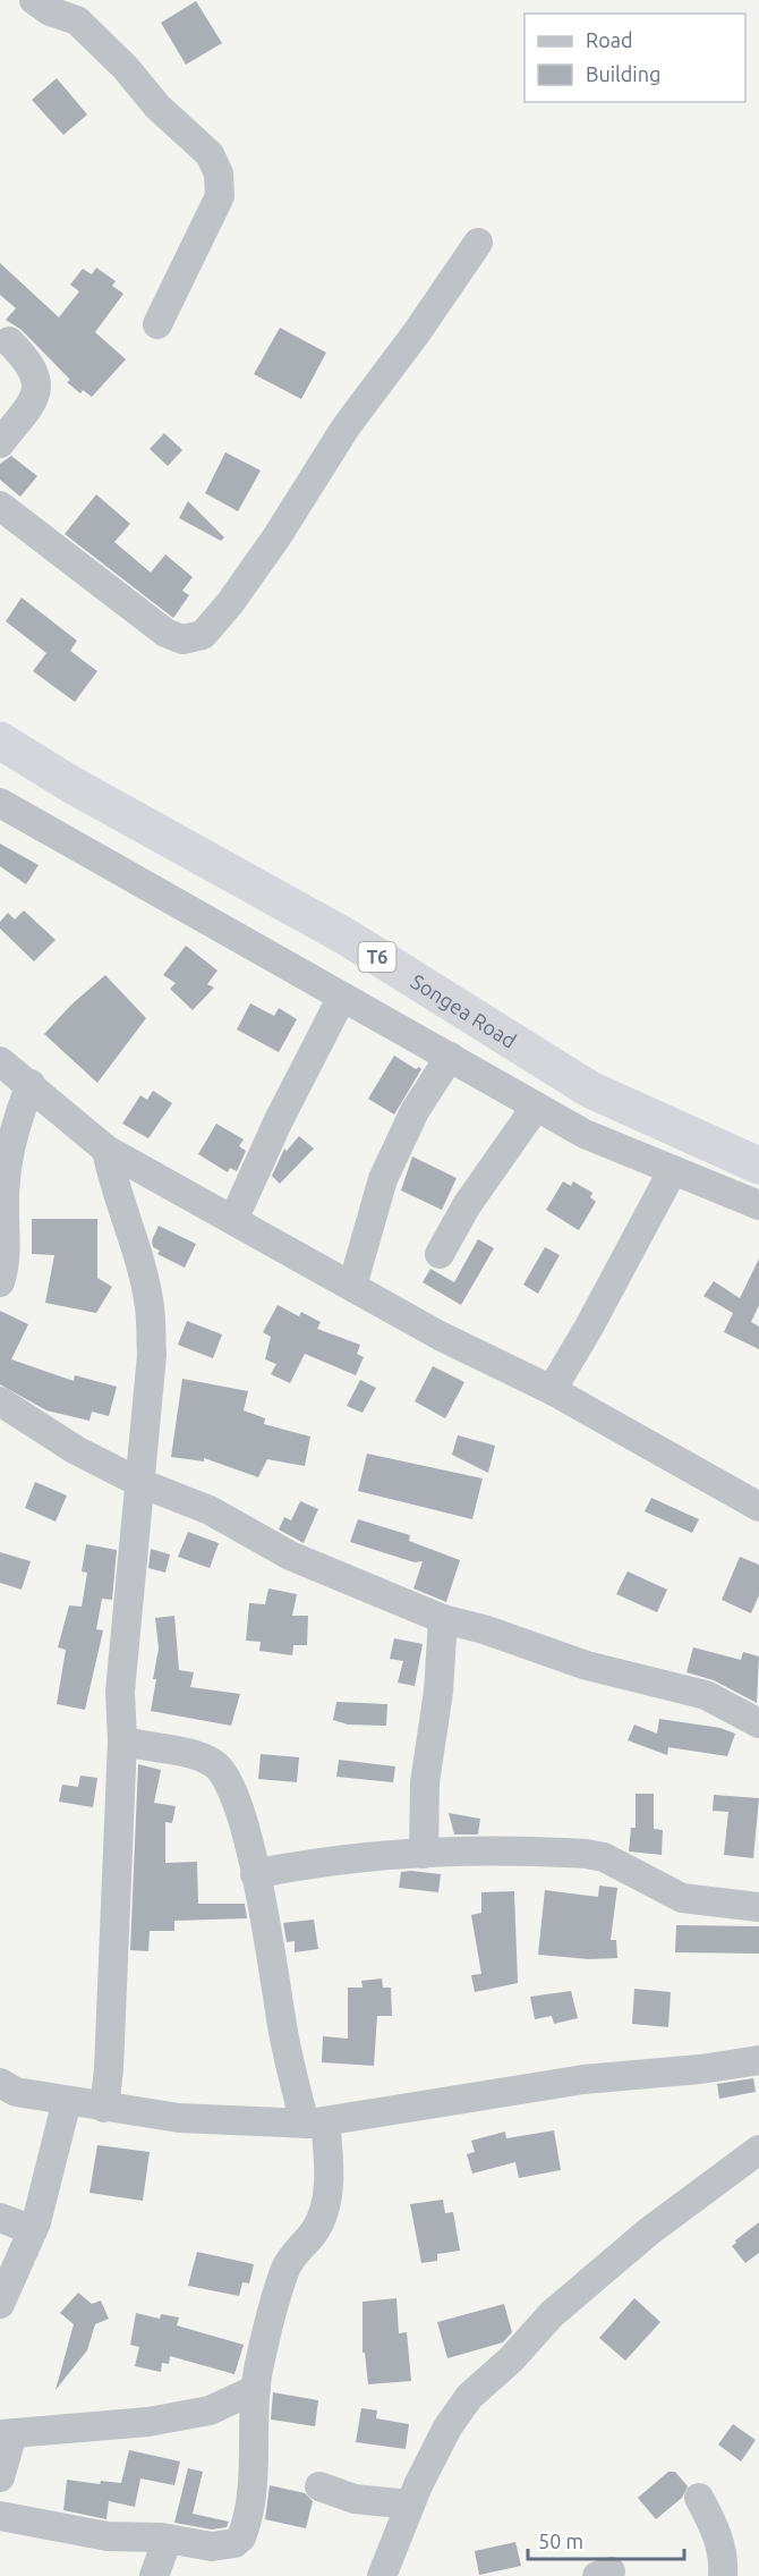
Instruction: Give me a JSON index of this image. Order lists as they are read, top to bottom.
{
  "streets": {
    "highway": ["T6", "Songea Road"]
  },
  "legend": ["Road", "Building"],
  "scale_bar": "50 m"
}
